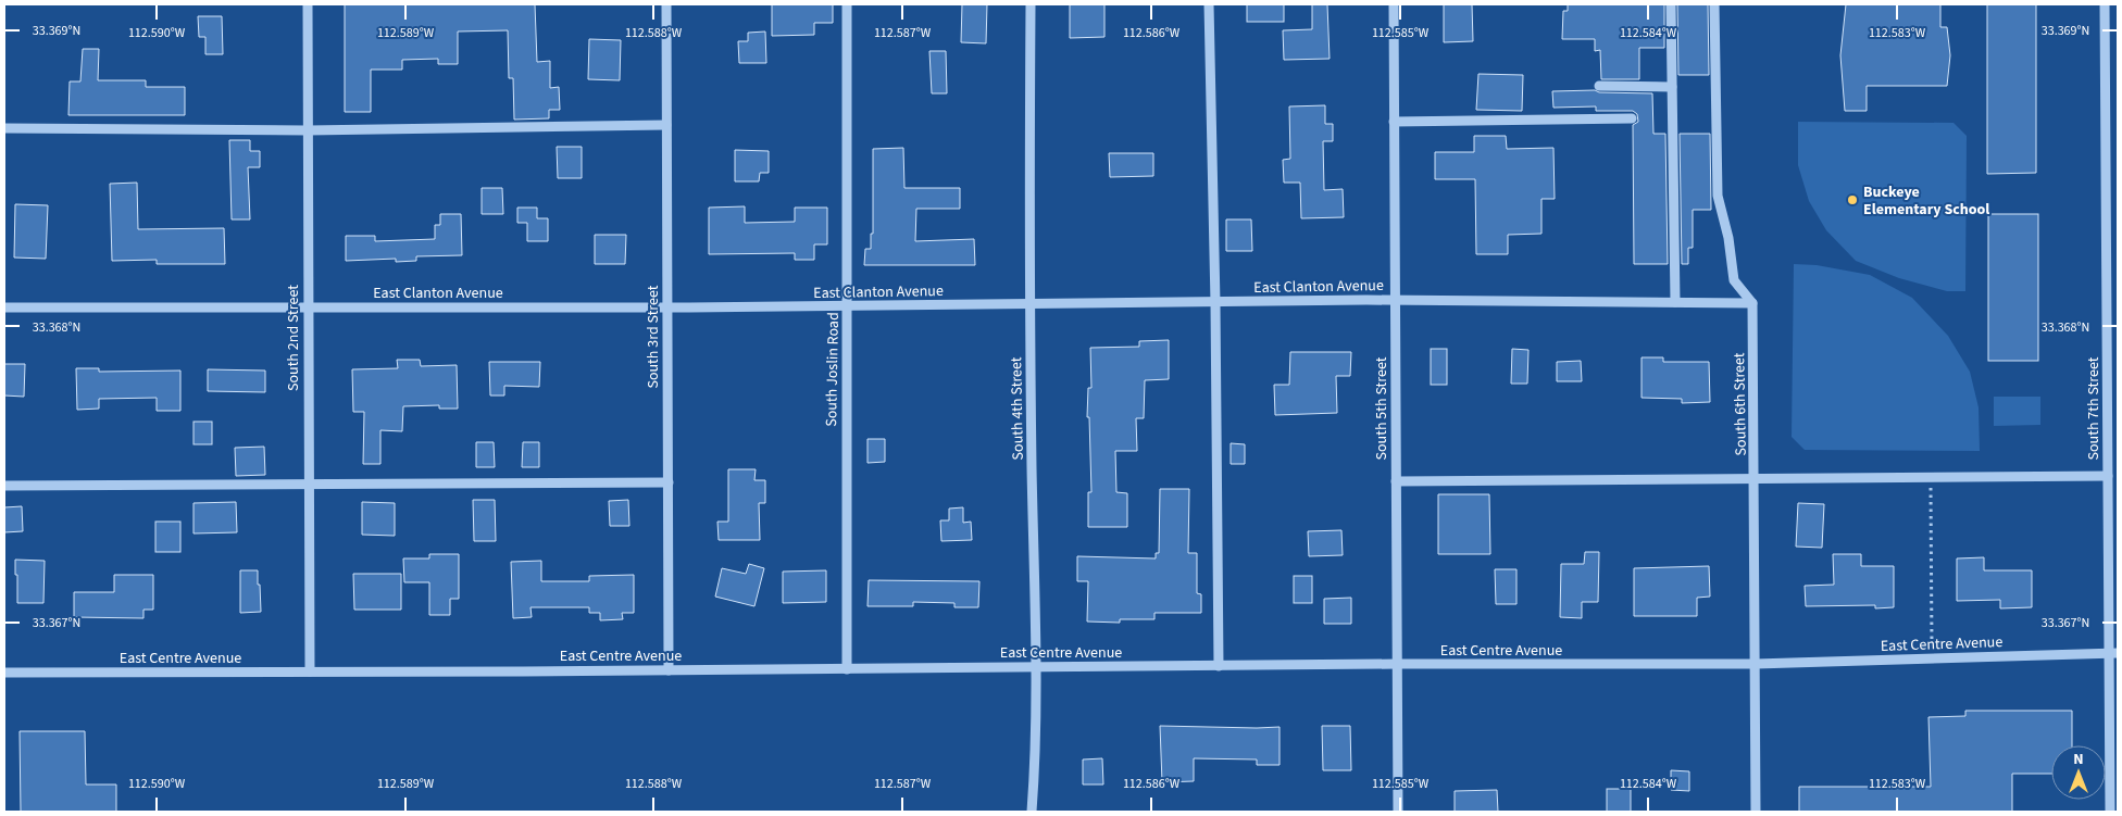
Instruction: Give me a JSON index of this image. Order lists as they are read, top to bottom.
{
  "streets": {
    "street": [
      "East Clanton Avenue",
      "South 3rd Street",
      "South 2nd Street",
      "South Joslin Road",
      "South 6th Street",
      "South 4th Street",
      "South 5th Street",
      "South 7th Street",
      "East Centre Avenue"
    ]
  },
  "crossings": [
    ["East Clanton Avenue", "South 3rd Street"],
    ["East Clanton Avenue", "South 2nd Street"],
    ["East Clanton Avenue", "South Joslin Road"],
    ["East Clanton Avenue", "South 6th Street"],
    ["East Clanton Avenue", "South 4th Street"],
    ["East Clanton Avenue", "South 5th Street"],
    ["South 3rd Street", "East Centre Avenue"],
    ["South 2nd Street", "East Centre Avenue"],
    ["South Joslin Road", "East Centre Avenue"],
    ["South 6th Street", "East Centre Avenue"],
    ["South 4th Street", "East Centre Avenue"],
    ["South 5th Street", "East Centre Avenue"],
    ["South 7th Street", "East Centre Avenue"]
  ],
  "places": ["Buckeye Elementary School"],
  "north": "top",
  "coordinates": [
    "33.369°N",
    "112.590°W",
    "112.589°W",
    "112.588°W",
    "112.587°W",
    "112.586°W",
    "112.585°W",
    "112.584°W",
    "112.583°W",
    "33.368°N",
    "33.367°N"
  ]
}
